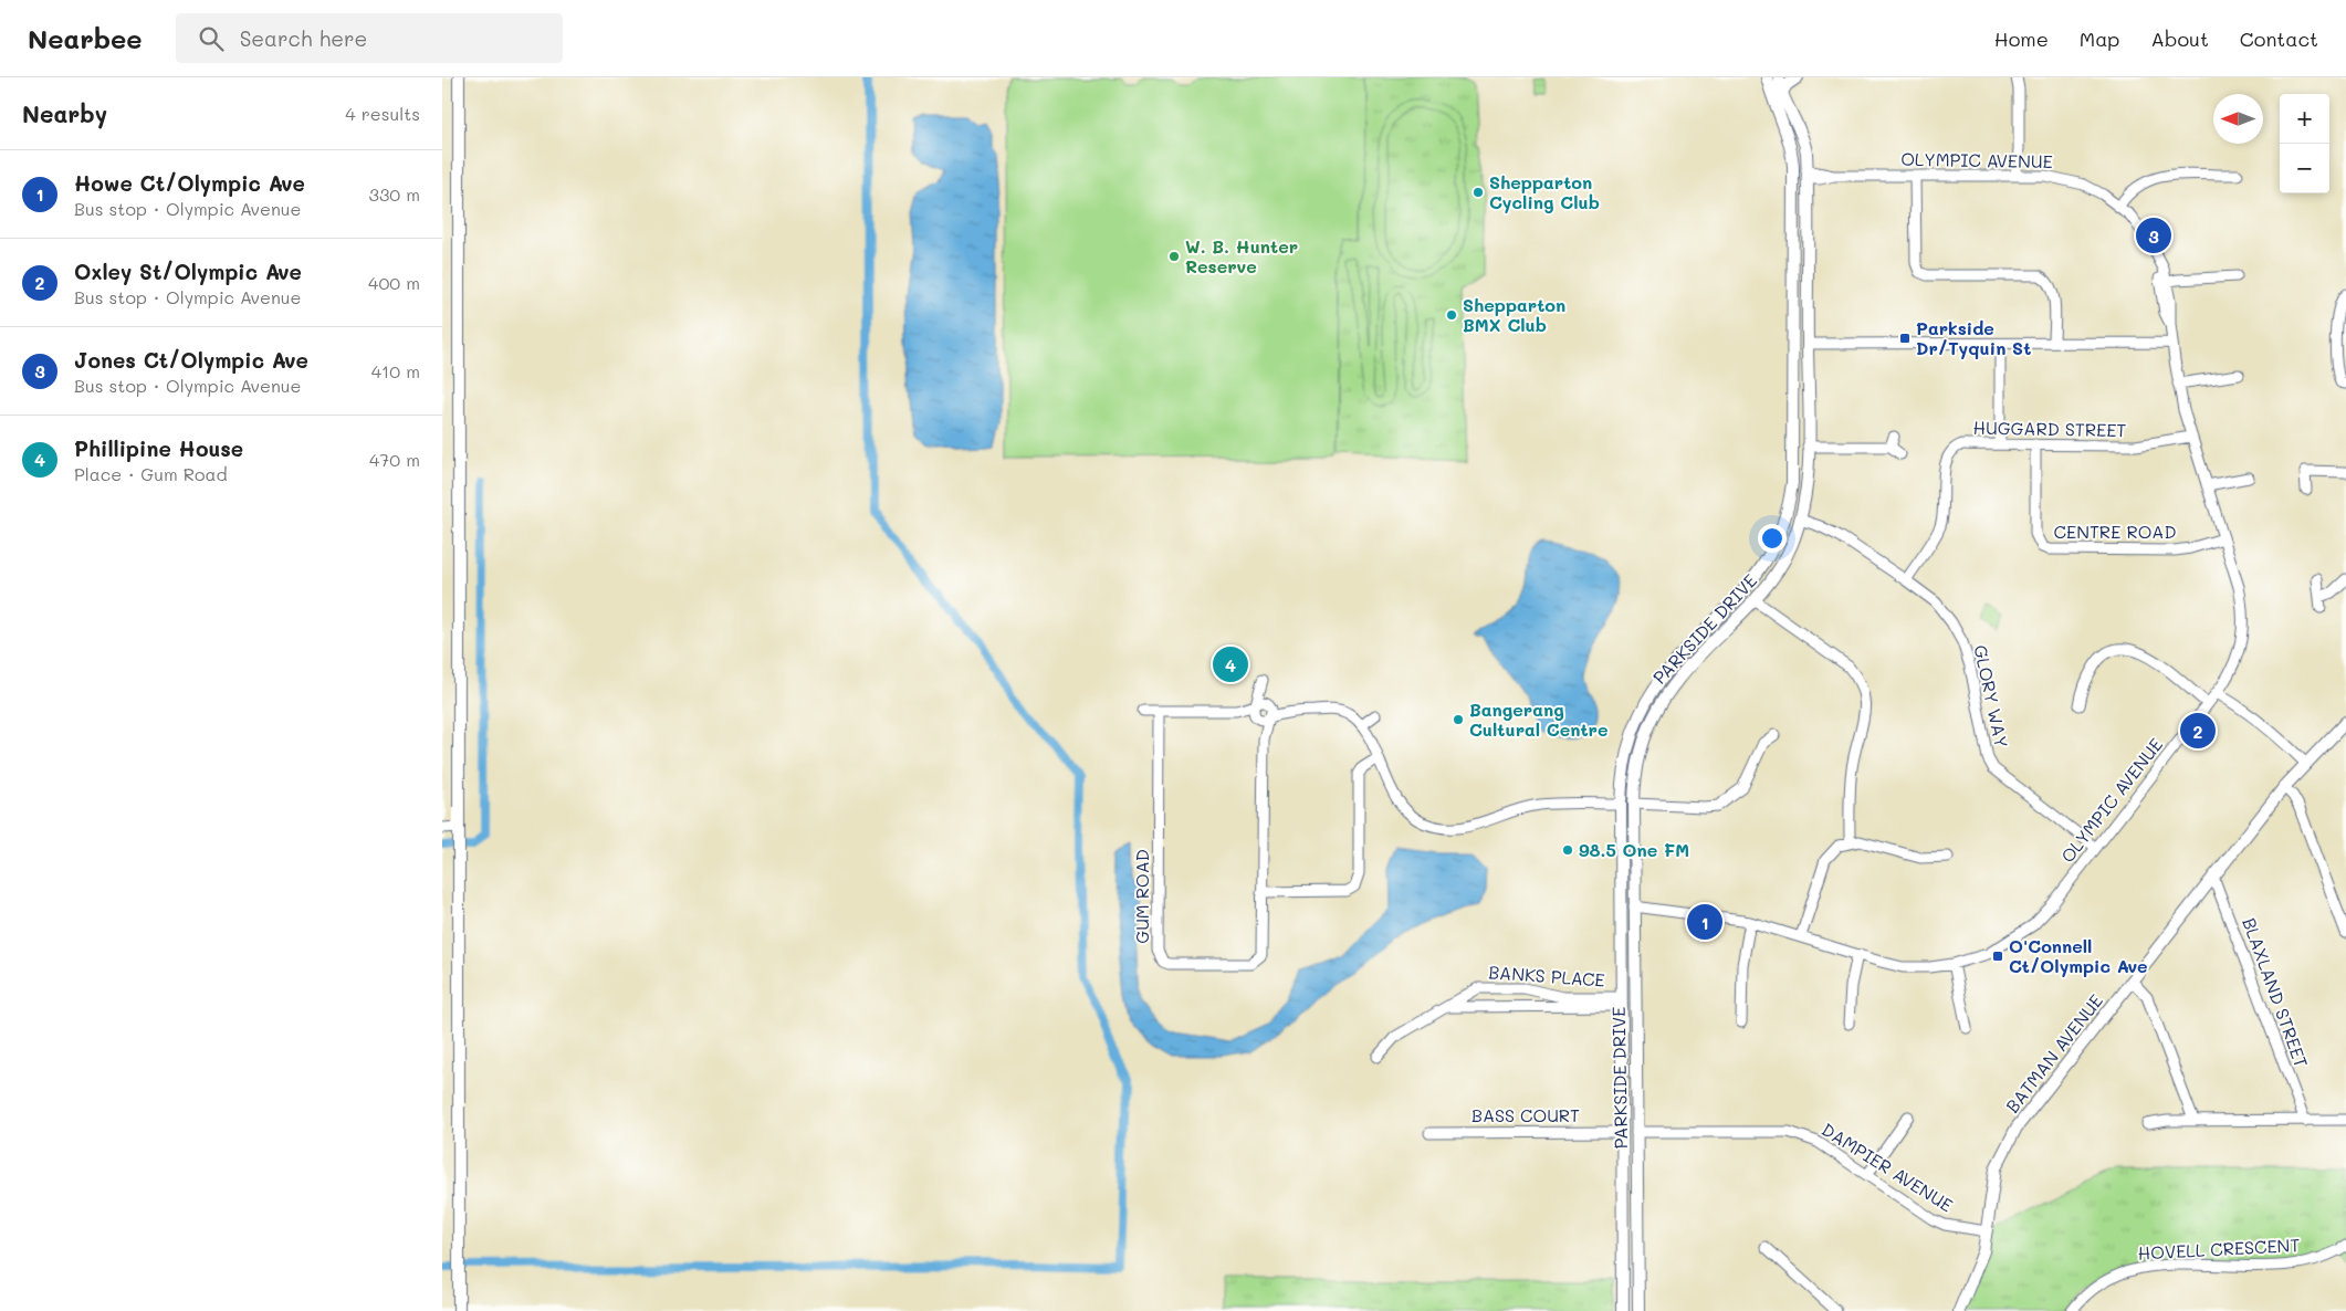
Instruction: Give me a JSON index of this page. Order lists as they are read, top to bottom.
{
  "streets": {
    "street": [
      "OLYMPIC AVENUE",
      "HUGGARD STREET",
      "CENTRE ROAD",
      "PARKSIDE DRIVE",
      "GLORY WAY",
      "GUM ROAD",
      "BANKS PLACE",
      "BLAXLAND STREET",
      "BATMAN AVENUE",
      "BASS COURT",
      "DAMPIER AVENUE",
      "HOVELL CRESCENT"
    ]
  },
  "crossings": [
    ["OLYMPIC AVENUE", "HUGGARD STREET"],
    ["OLYMPIC AVENUE", "CENTRE ROAD"],
    ["OLYMPIC AVENUE", "PARKSIDE DRIVE"],
    ["OLYMPIC AVENUE", "GLORY WAY"],
    ["HUGGARD STREET", "CENTRE ROAD"],
    ["HUGGARD STREET", "GLORY WAY"],
    ["PARKSIDE DRIVE", "GLORY WAY"],
    ["PARKSIDE DRIVE", "BANKS PLACE"],
    ["PARKSIDE DRIVE", "BASS COURT"],
    ["PARKSIDE DRIVE", "DAMPIER AVENUE"],
    ["BLAXLAND STREET", "BATMAN AVENUE"],
    ["BATMAN AVENUE", "DAMPIER AVENUE"]
  ],
  "places": {
    "other": [
      "Shepparton Cycling Club",
      "W. B. Hunter Reserve",
      "Shepparton BMX Club",
      "Bangerang Cultural Centre",
      "98.5 One FM"
    ],
    "transit": ["Parkside Dr/Tyquin St", "O'Connell Ct/Olympic Ave"]
  },
  "north": "left",
  "page": {
    "header": "Nearbee",
    "search": "Search here",
    "nav": [
      "Home",
      "Map",
      "About",
      "Contact"
    ],
    "heading": ["Nearby", "4 results"],
    "map_buttons": ["+", "−"],
    "list": [
      {
        "mark": "1",
        "name": "Howe Ct/Olympic Ave",
        "note": "Bus stop · Olympic Avenue",
        "value": "330 m"
      },
      {
        "mark": "2",
        "name": "Oxley St/Olympic Ave",
        "note": "Bus stop · Olympic Avenue",
        "value": "400 m"
      },
      {
        "mark": "3",
        "name": "Jones Ct/Olympic Ave",
        "note": "Bus stop · Olympic Avenue",
        "value": "410 m"
      },
      {
        "mark": "4",
        "name": "Phillipine House",
        "note": "Place · Gum Road",
        "value": "470 m"
      }
    ],
    "pins": [
      "3",
      "4",
      "2",
      "1"
    ]
  }
}
